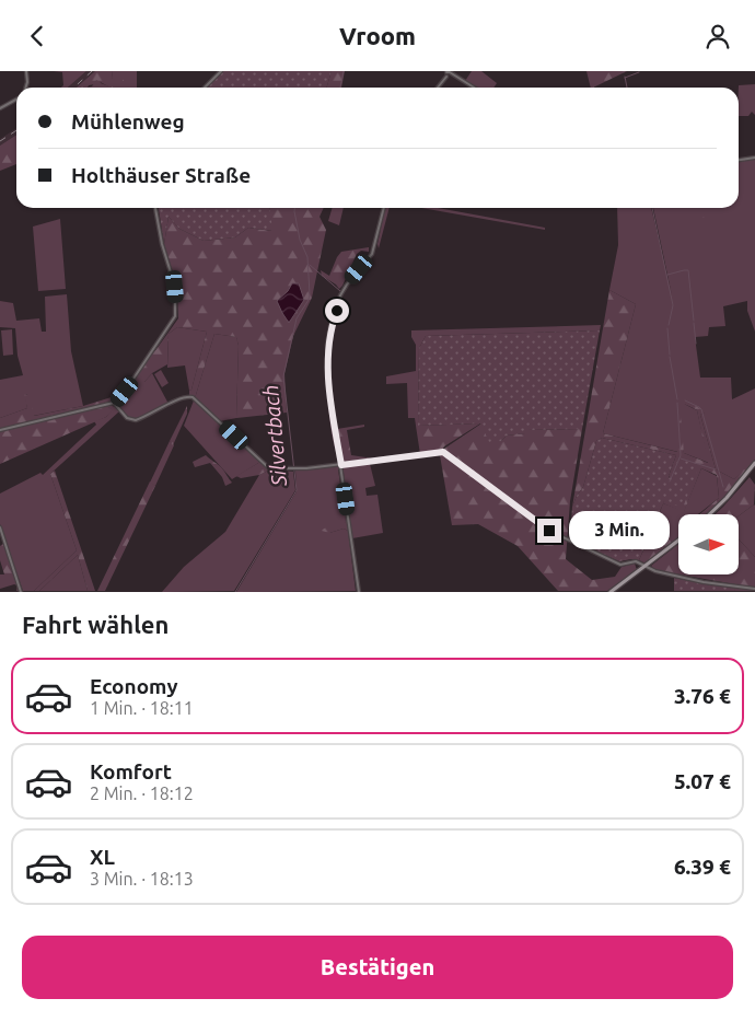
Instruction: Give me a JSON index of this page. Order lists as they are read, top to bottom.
{
  "water": ["Silvertbach"],
  "north": "right",
  "page": {
    "header": "Vroom",
    "banner": ["Mühlenweg", "Holthäuser Straße"],
    "bubble": "3 Min.",
    "heading": "Fahrt wählen",
    "list": [
      {
        "name": "Economy",
        "note": "1 Min. · 18:11",
        "value": "3.76 €"
      },
      {
        "name": "Komfort",
        "note": "2 Min. · 18:12",
        "value": "5.07 €"
      },
      {
        "name": "XL",
        "note": "3 Min. · 18:13",
        "value": "6.39 €"
      }
    ],
    "buttons": "Bestätigen"
  }
}
